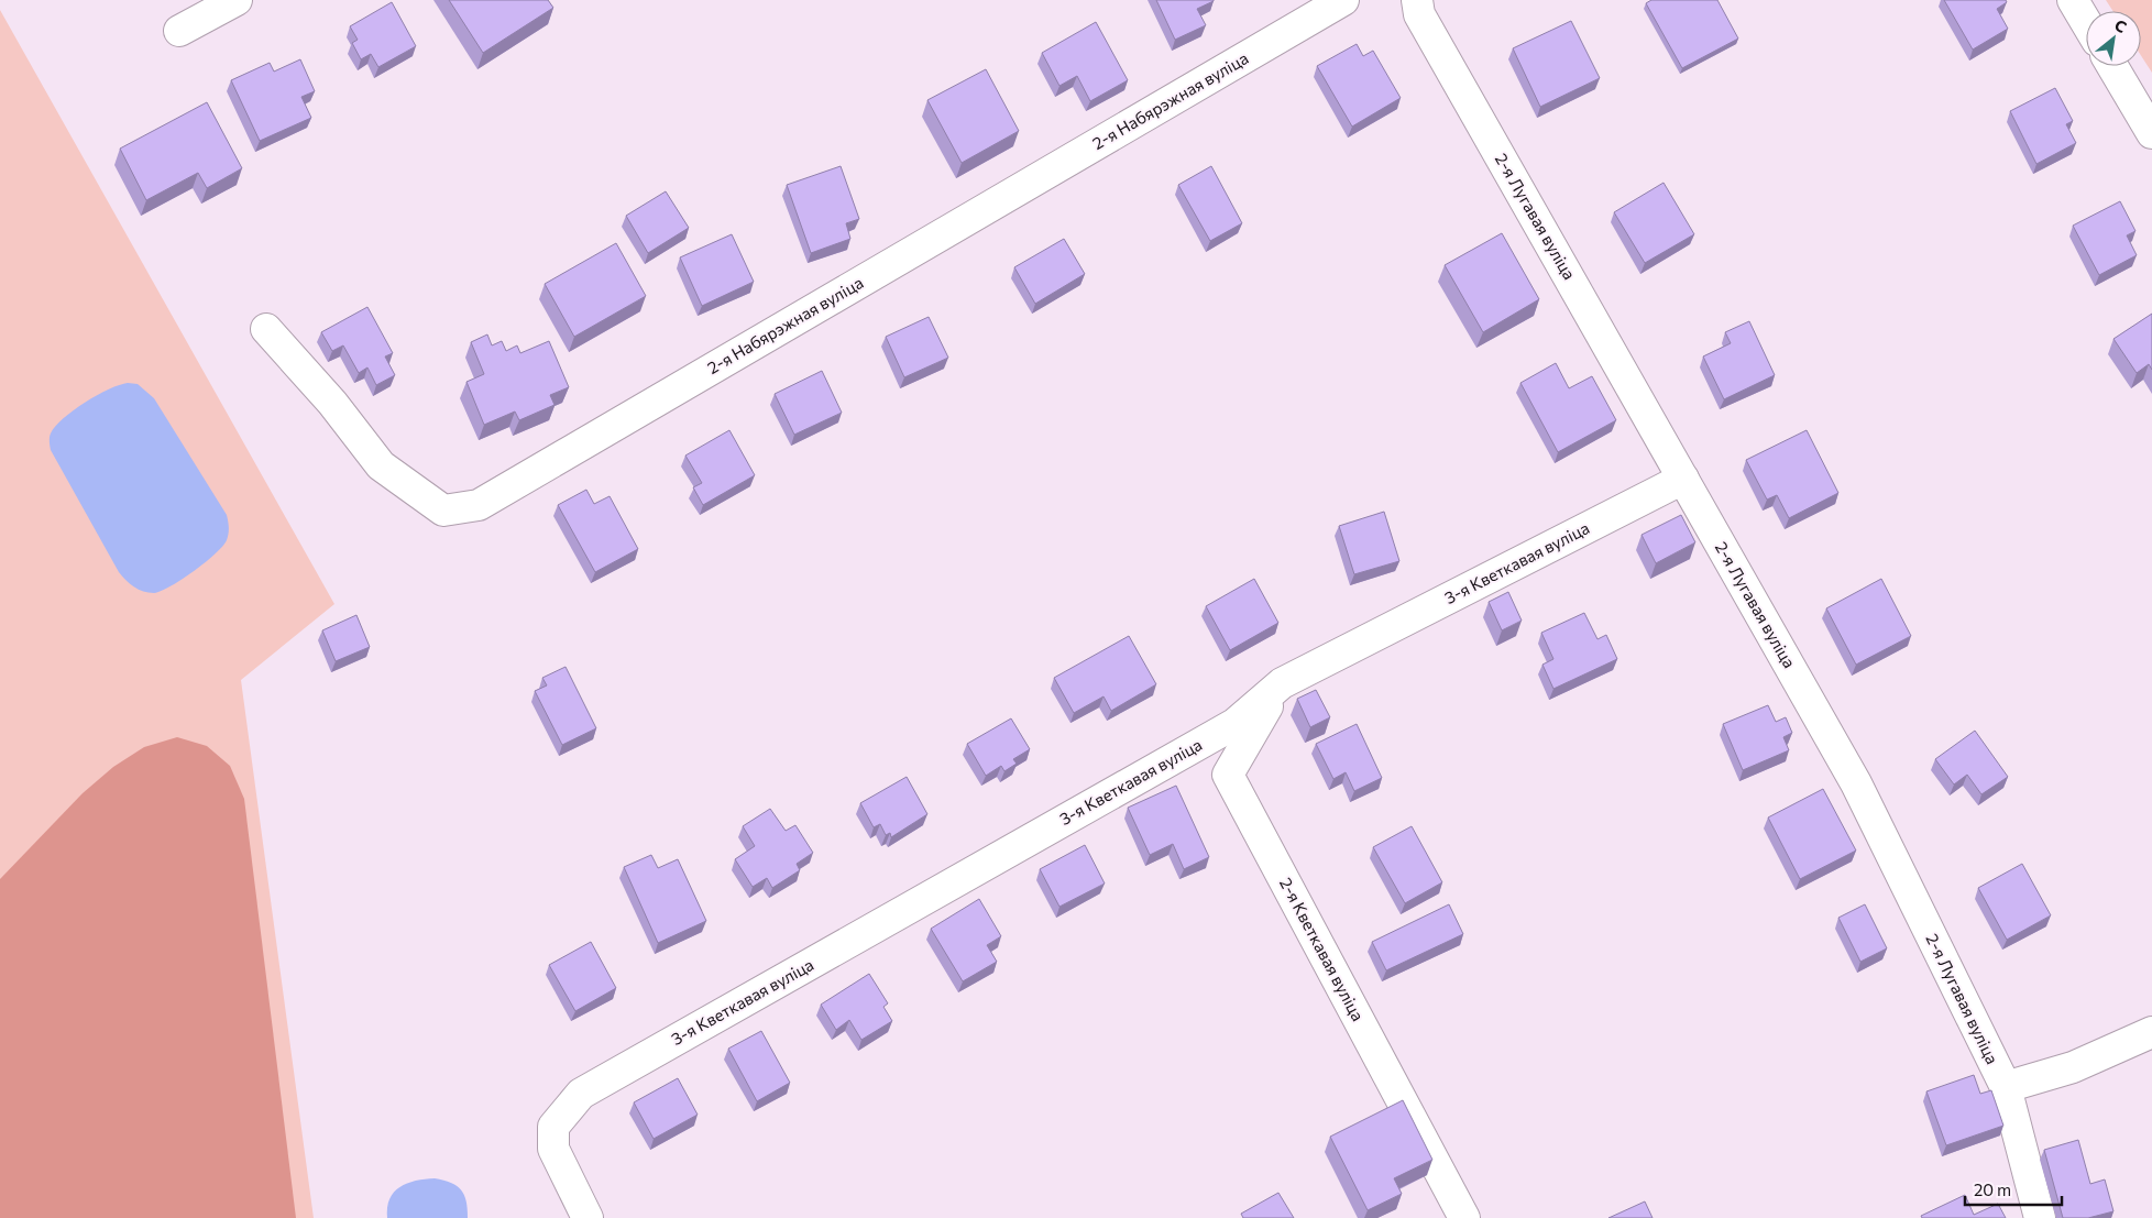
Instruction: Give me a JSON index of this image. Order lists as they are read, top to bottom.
{
  "streets": {
    "street": [
      "2-я Набярэжная вуліца",
      "2-я Лугавая вуліца",
      "3-я Кветкавая вуліца",
      "2-я Кветкавая вуліца"
    ]
  },
  "crossings": [
    ["2-я Лугавая вуліца", "3-я Кветкавая вуліца"],
    ["3-я Кветкавая вуліца", "2-я Кветкавая вуліца"]
  ],
  "scale_bar": "20 m",
  "north": "top right"
}
